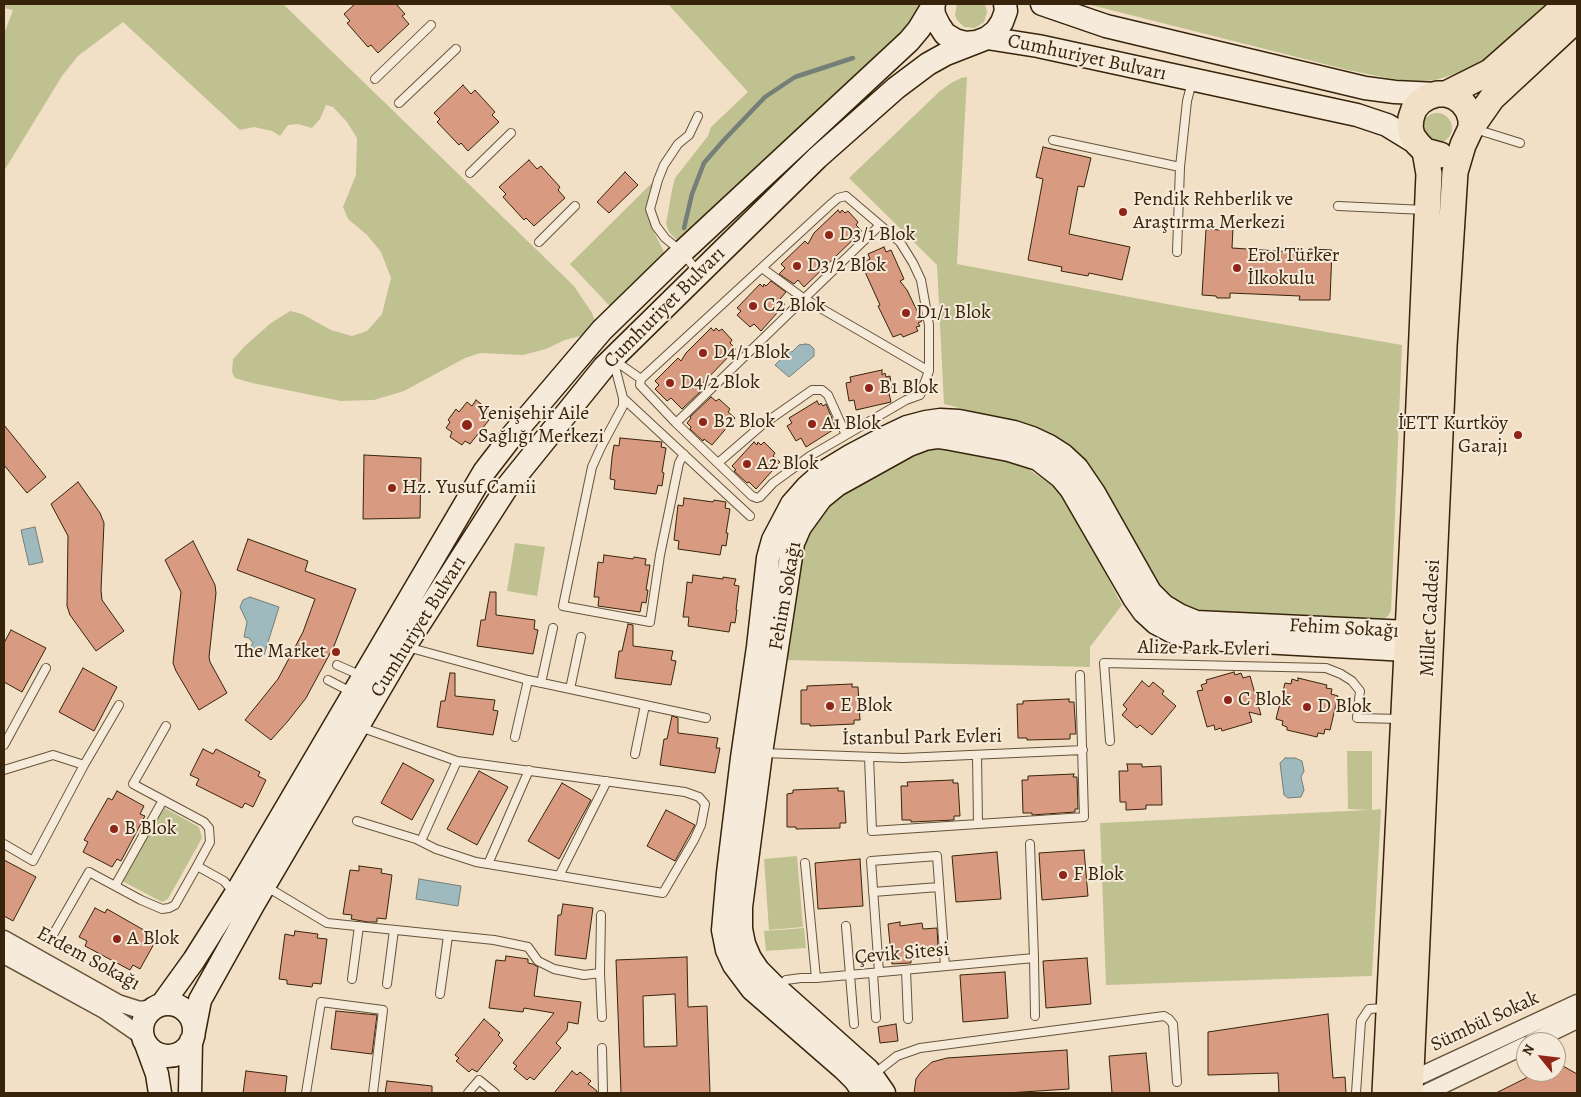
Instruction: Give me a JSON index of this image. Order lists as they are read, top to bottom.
{
  "streets": {
    "main road": ["Millet Caddesi"],
    "street": [
      "Cumhuriyet Bulvarı",
      "Fehim Sokağı",
      "Erdem Sokağı",
      "Sümbül Sokak"
    ],
    "lane": ["Alize Park Evleri", "İstanbul Park Evleri", "Çevik Sitesi"]
  },
  "crossings": [
    ["Cumhuriyet Bulvarı", "Millet Caddesi"],
    ["Cumhuriyet Bulvarı", "Erdem Sokağı"],
    ["Fehim Sokağı", "Millet Caddesi"],
    ["Fehim Sokağı", "İstanbul Park Evleri"],
    ["Fehim Sokağı", "Çevik Sitesi"],
    ["Millet Caddesi", "Alize Park Evleri"],
    ["Millet Caddesi", "Sümbül Sokak"]
  ],
  "places": [
    "Pendik Rehberlik ve Araştırma Merkezi",
    "D3/1 Blok",
    "D3/2 Blok",
    "Erol Türker İlkokulu",
    "C2 Blok",
    "D1/1 Blok",
    "D4/1 Blok",
    "D4/2 Blok",
    "B1 Blok",
    "B2 Blok",
    "A1 Blok",
    "Yenişehir Aile Sağlığı Merkezi",
    "İETT Kurtköy Garajı",
    "A2 Blok",
    "Hz. Yusuf Camii",
    "The Market",
    "C Blok",
    "E Blok",
    "D Blok",
    "B Blok",
    "F Blok",
    "A Blok"
  ],
  "north": "top left"
}
